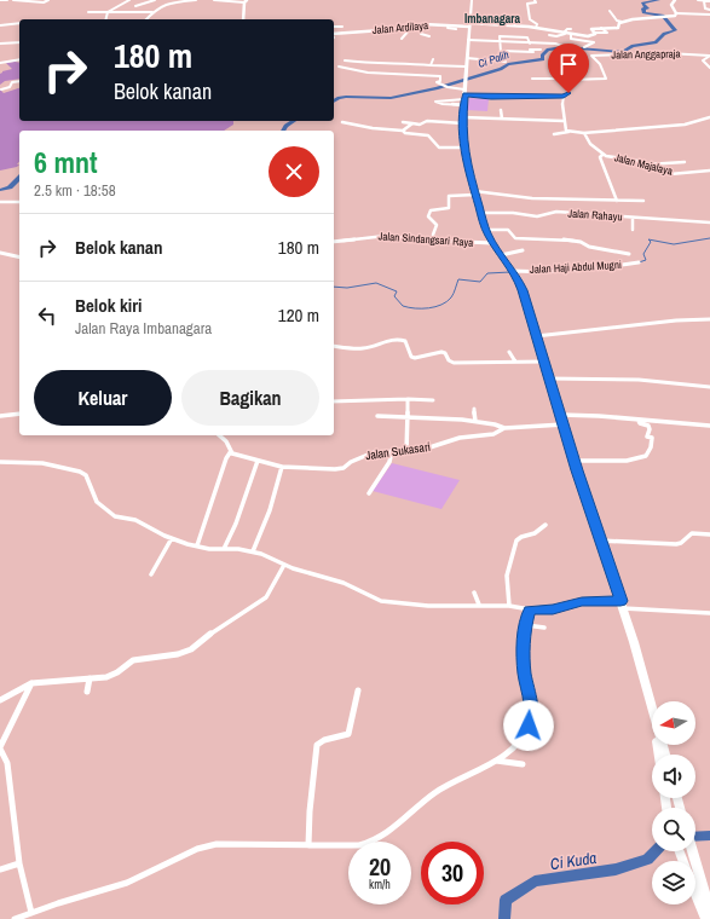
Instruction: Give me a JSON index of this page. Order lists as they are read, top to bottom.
{
  "streets": {
    "street": [
      "Jalan Ardilaya",
      "Jalan Anggapraja",
      "Jalan Majalaya",
      "Jalan Rahayu",
      "Jalan Sindangsari Raya",
      "Jalan Haji Abdul Mugni",
      "Jalan Sukasari"
    ]
  },
  "districts": ["Imbanagara"],
  "water": ["Ci Palih", "Ci Kuda"],
  "north": "left",
  "page": {
    "turn": ["180 m", "Belok kanan"],
    "heading": ["6 mnt", "2.5 km · 18:58"],
    "list": [
      {
        "name": "Belok kanan",
        "value": "180 m"
      },
      {
        "name": "Belok kiri",
        "note": "Jalan Raya Imbanagara",
        "value": "120 m"
      }
    ],
    "buttons": ["Keluar", "Bagikan"],
    "speed": "20 km/h",
    "limit": "30"
  }
}
